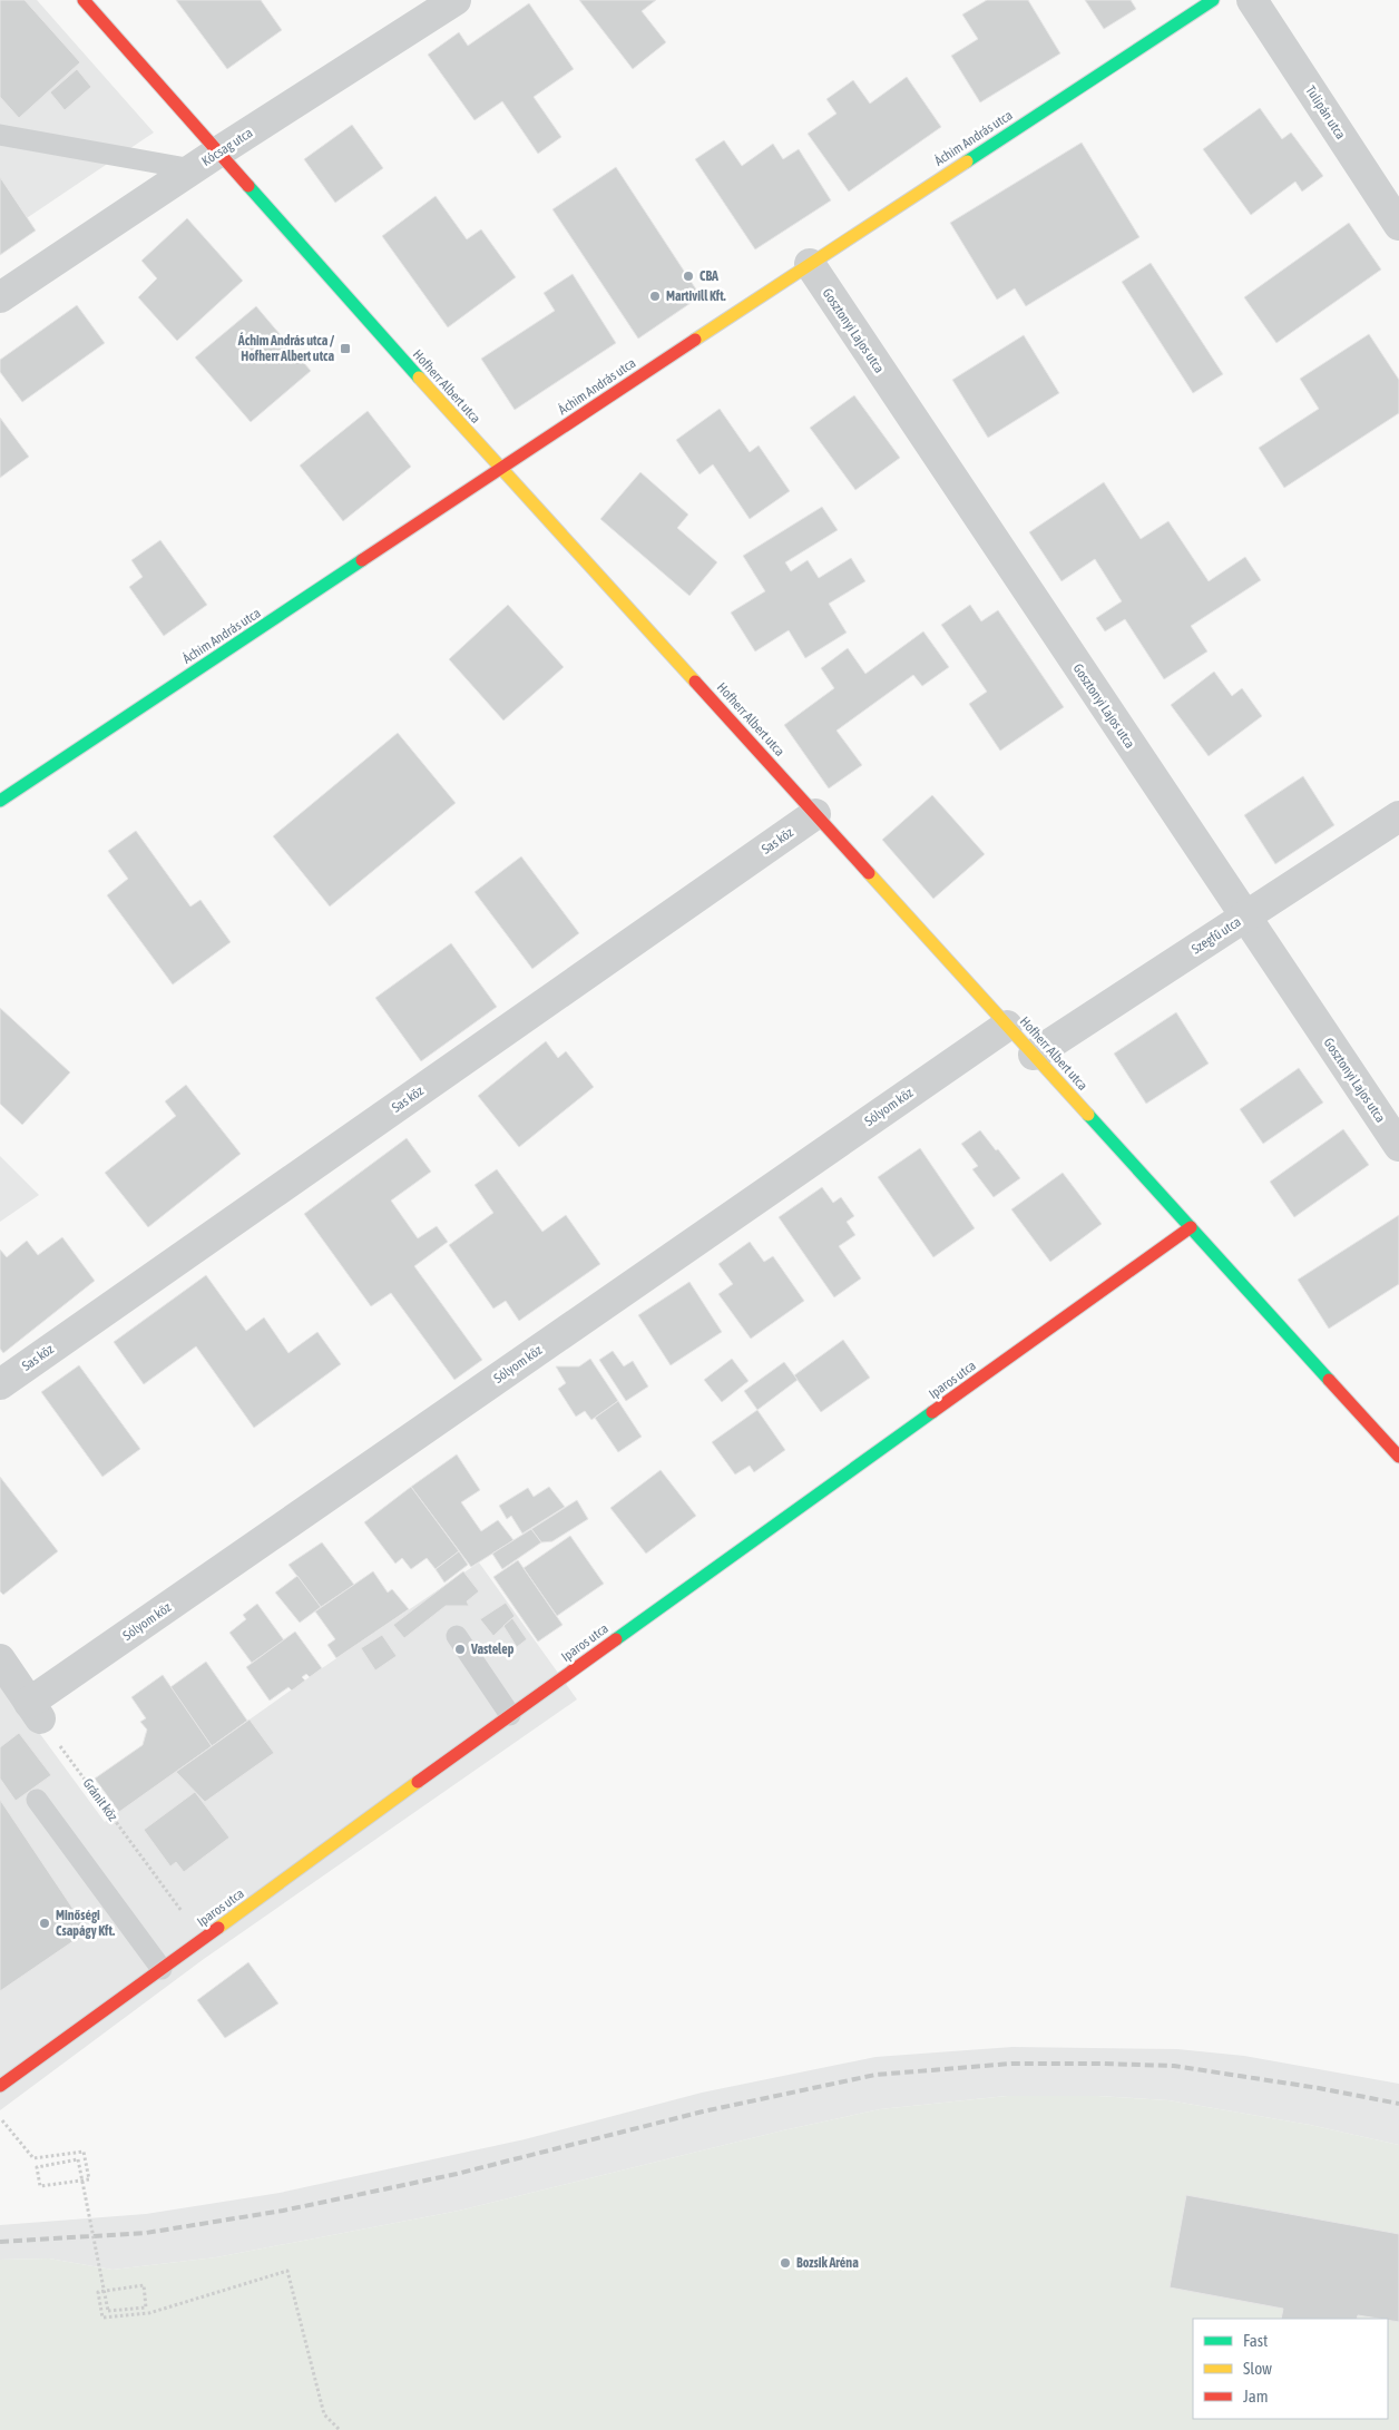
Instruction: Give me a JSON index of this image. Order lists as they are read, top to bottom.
{
  "streets": {
    "street": [
      "Tulipán utca",
      "Áchim András utca",
      "Kócsag utca",
      "Gosztonyi Lajos utca",
      "Hofherr Albert utca",
      "Sas köz",
      "Szegfű utca",
      "Sólyom köz",
      "Iparos utca"
    ],
    "path": ["Gránit köz"]
  },
  "crossings": [
    ["Áchim András utca", "Gosztonyi Lajos utca"],
    ["Áchim András utca", "Hofherr Albert utca"],
    ["Kócsag utca", "Hofherr Albert utca"],
    ["Gosztonyi Lajos utca", "Szegfű utca"],
    ["Hofherr Albert utca", "Sas köz"],
    ["Hofherr Albert utca", "Szegfű utca"],
    ["Hofherr Albert utca", "Sólyom köz"],
    ["Hofherr Albert utca", "Iparos utca"],
    ["Sólyom köz", "Gránit köz"],
    ["Iparos utca", "Gránit köz"]
  ],
  "places": {
    "other": [
      "CBA",
      "Martivill Kft.",
      "Vastelep",
      "Minőségi Csapágy Kft.",
      "Bozsik Aréna"
    ],
    "transit": ["Áchim András utca / Hofherr Albert utca"]
  },
  "legend": ["Fast", "Slow", "Jam"]
}
